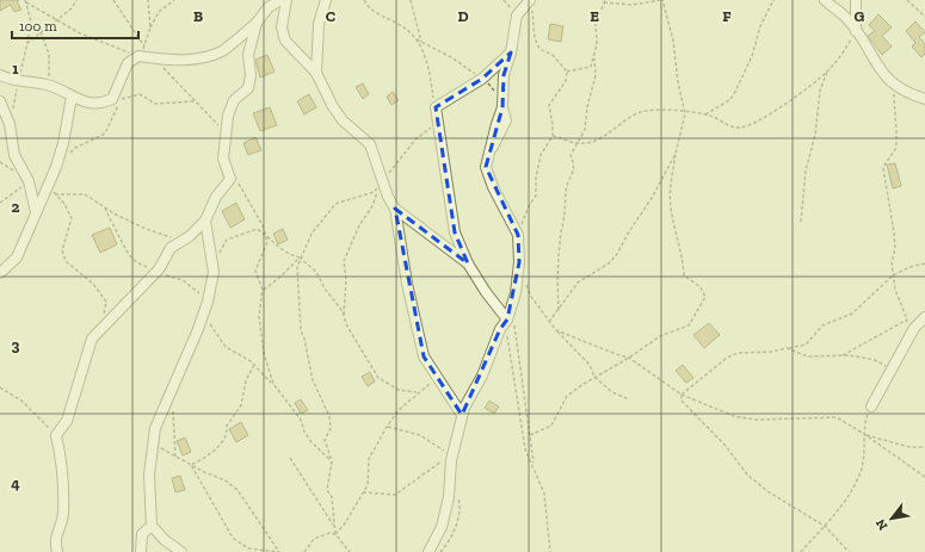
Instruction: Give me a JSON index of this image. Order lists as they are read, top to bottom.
{
  "scale_bar": "100 m",
  "north": "bottom left",
  "grid": {
    "columns": [
      "B",
      "C",
      "D",
      "E",
      "F",
      "G"
    ],
    "rows": [
      "1",
      "2",
      "3",
      "4"
    ]
  }
}
